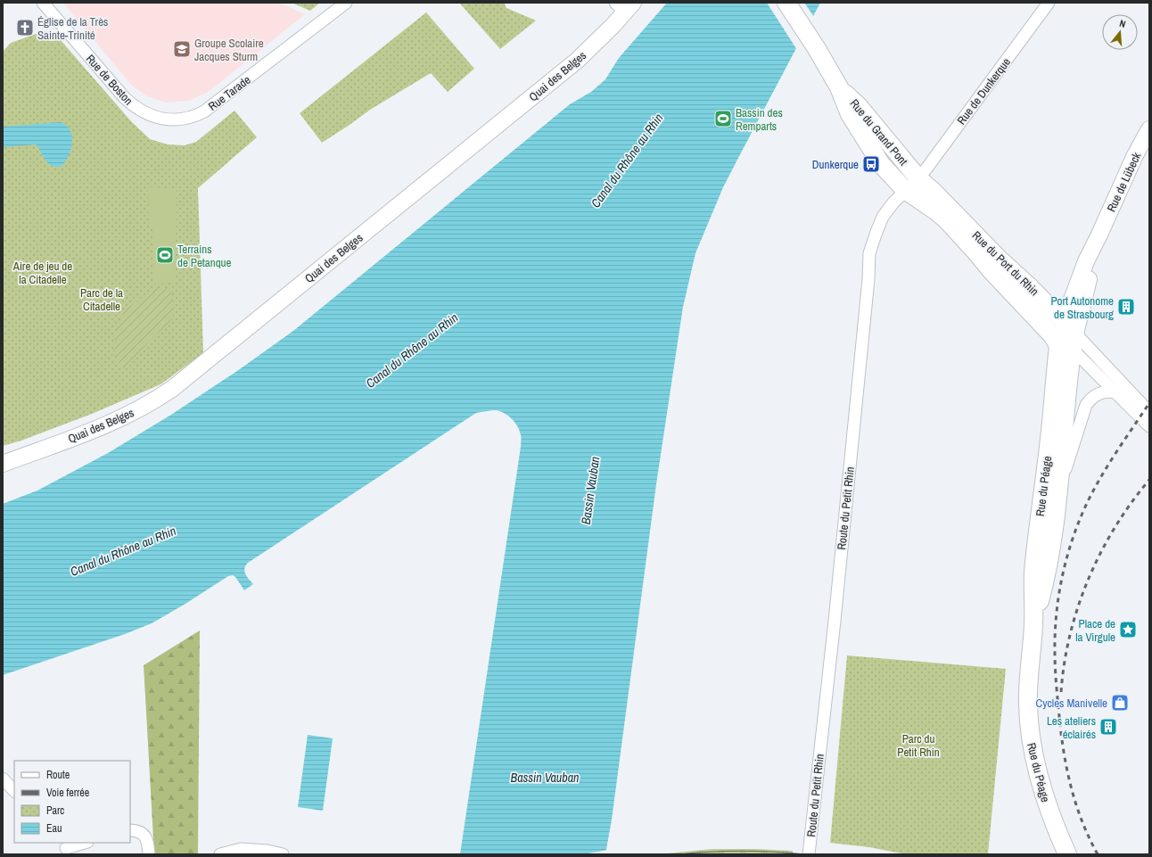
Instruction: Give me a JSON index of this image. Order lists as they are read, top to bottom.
{
  "streets": {
    "main road": [
      "Quai des Belges",
      "Rue du Grand Pont",
      "Rue de Lübeck",
      "Rue du Port du Rhin",
      "Rue du Péage"
    ],
    "street": [
      "Rue de Boston",
      "Rue de Dunkerque",
      "Rue Tarade",
      "Route du Petit Rhin"
    ]
  },
  "crossings": [
    ["Rue de Boston", "Rue Tarade"],
    ["Rue de Dunkerque", "Rue du Grand Pont"],
    ["Rue de Dunkerque", "Rue du Port du Rhin"],
    ["Rue de Dunkerque", "Route du Petit Rhin"],
    ["Rue du Grand Pont", "Rue du Port du Rhin"],
    ["Rue du Grand Pont", "Route du Petit Rhin"],
    ["Rue de Lübeck", "Rue du Port du Rhin"],
    ["Rue de Lübeck", "Rue du Péage"],
    ["Rue du Port du Rhin", "Rue du Péage"],
    ["Rue du Port du Rhin", "Route du Petit Rhin"]
  ],
  "water": ["Canal du Rhône au Rhin", "Bassin Vauban"],
  "parks": ["Aire de jeu de la Citadelle", "Parc de la Citadelle", "Parc du Petit Rhin"],
  "places": {
    "church": ["Église de la Très Sainte-Trinité"],
    "school or university": ["Groupe Scolaire Jacques Sturm"],
    "sports": ["Bassin des Remparts", "Terrains de Petanque"],
    "bus stop": ["Dunkerque"],
    "building": ["Port Autonome de Strasbourg", "Les ateliers éclairés"],
    "place": ["Place de la Virgule"],
    "shop": ["Cycles Manivelle"]
  },
  "legend": [
    "Route",
    "Voie ferrée",
    "Parc",
    "Eau"
  ],
  "north": "top"
}
